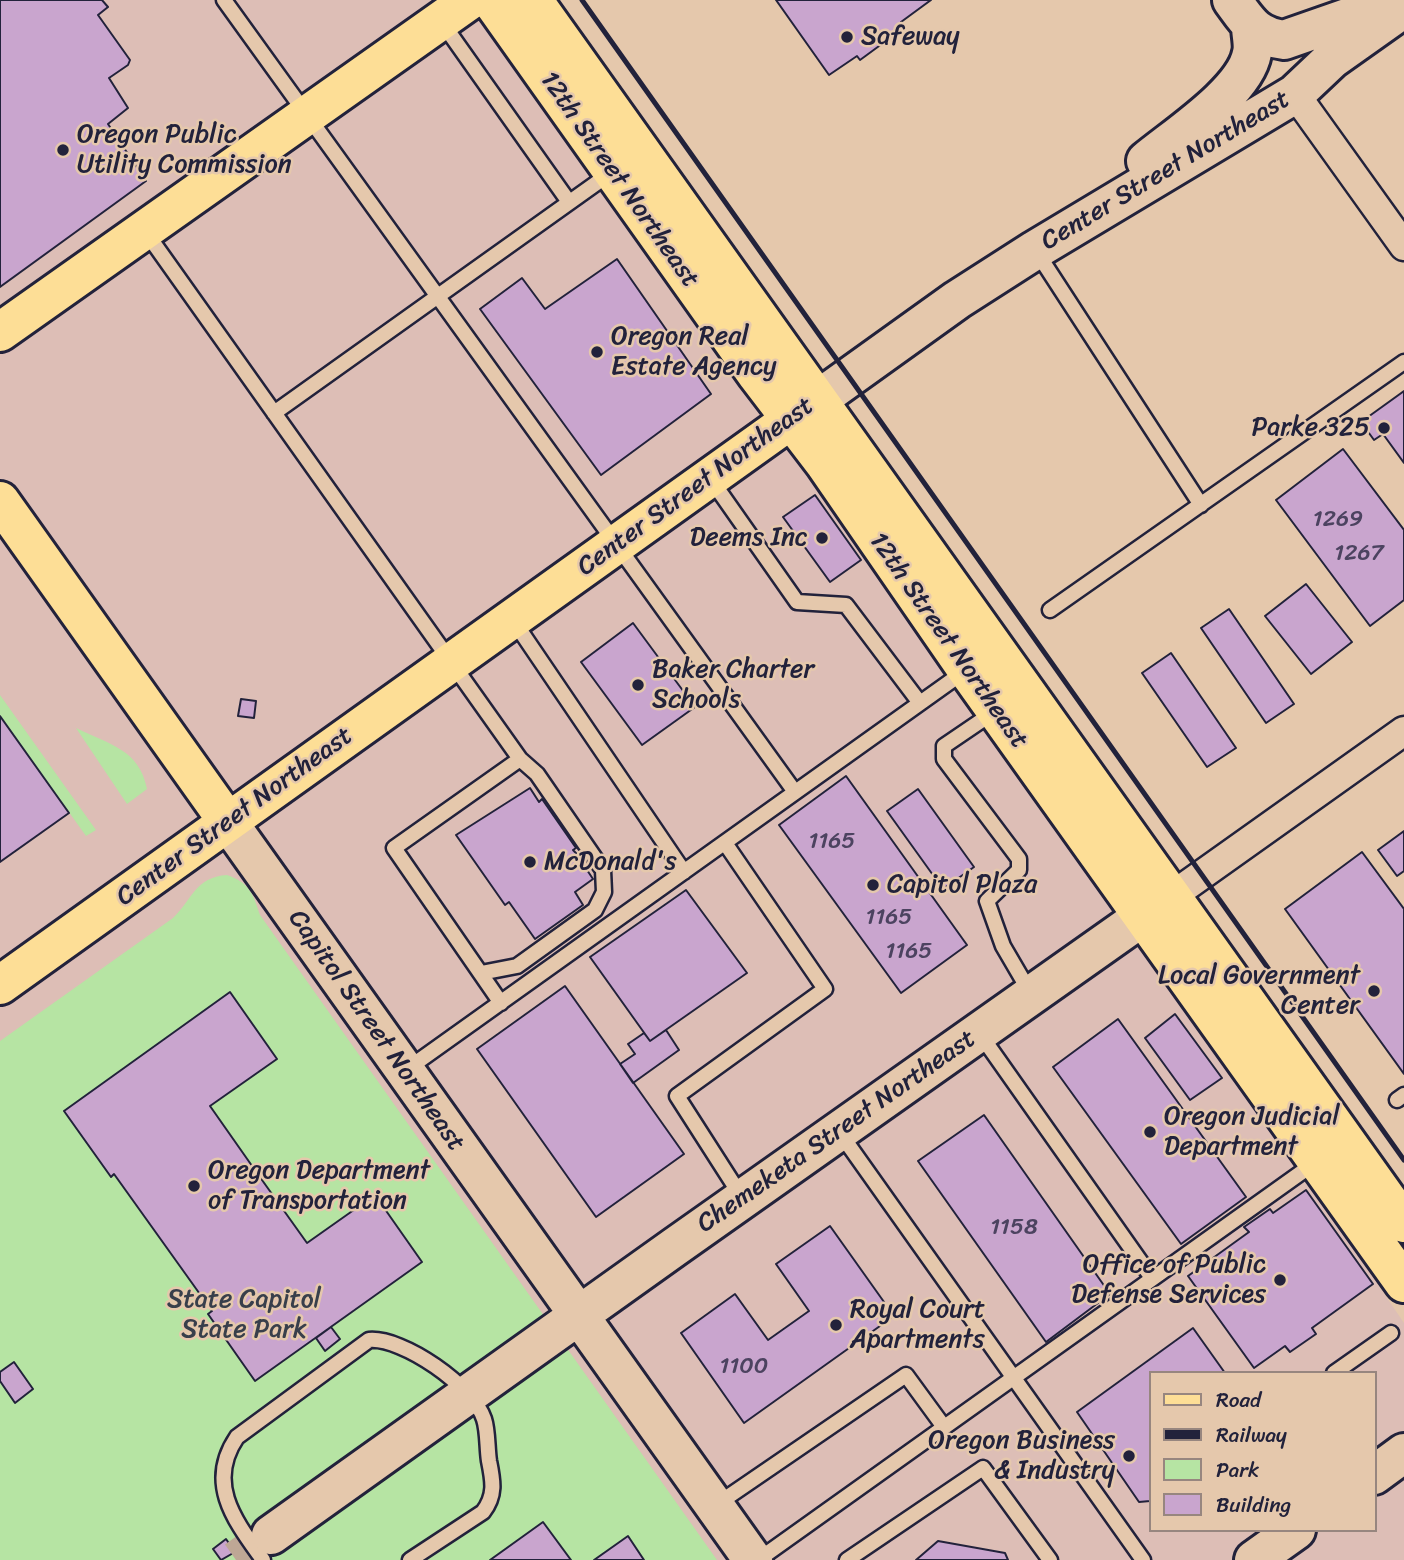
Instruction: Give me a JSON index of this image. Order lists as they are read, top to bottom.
{
  "streets": {
    "main road": ["Center Street Northeast", "12th Street Northeast", "Capitol Street Northeast"],
    "street": ["Chemeketa Street Northeast"]
  },
  "crossings": [
    ["Center Street Northeast", "12th Street Northeast"],
    ["Center Street Northeast", "Capitol Street Northeast"],
    ["12th Street Northeast", "Chemeketa Street Northeast"],
    ["Capitol Street Northeast", "Chemeketa Street Northeast"]
  ],
  "parks": ["State Capitol State Park"],
  "places": [
    "Safeway",
    "Oregon Public Utility Commission",
    "Oregon Real Estate Agency",
    "Parke 325",
    "Deems Inc",
    "Baker Charter Schools",
    "McDonald's",
    "Capitol Plaza",
    "Local Government Center",
    "Oregon Judicial Department",
    "Oregon Department of Transportation",
    "Office of Public Defense Services",
    "Royal Court Apartments",
    "Oregon Business & Industry"
  ],
  "house_numbers": [
    "1269",
    "1267",
    "1165",
    "1165",
    "1165",
    "1158",
    "1100"
  ],
  "legend": [
    "Road",
    "Railway",
    "Park",
    "Building"
  ]
}
